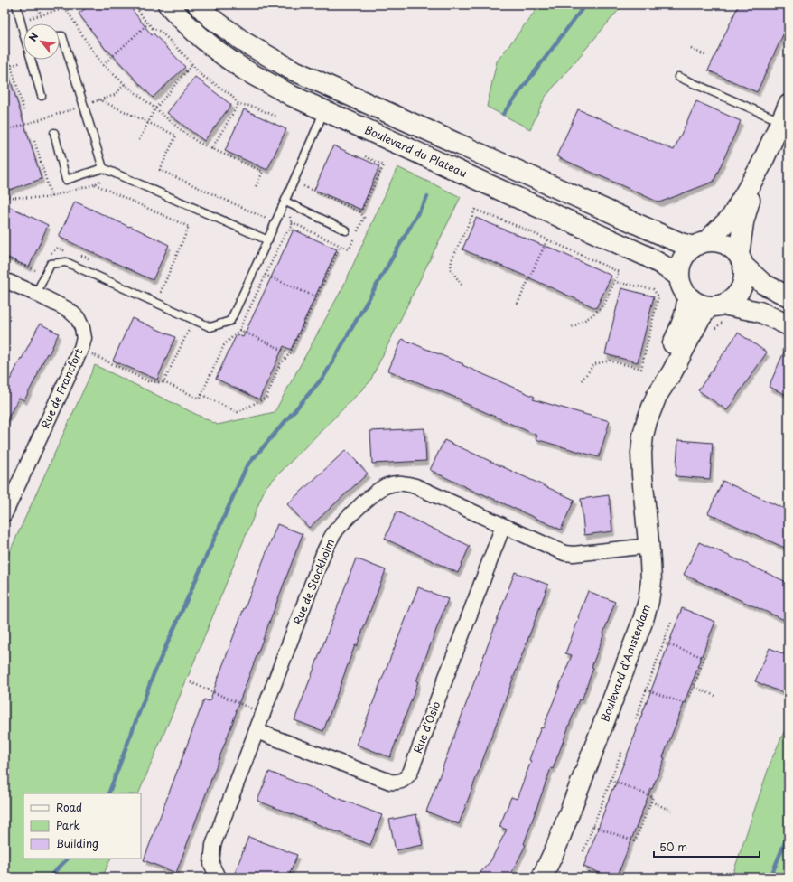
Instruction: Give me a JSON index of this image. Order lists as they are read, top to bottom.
{
  "streets": {
    "main road": ["Boulevard du Plateau", "Boulevard d'Amsterdam"],
    "street": ["Rue de Francfort", "Rue de Stockholm", "Rue d'Oslo"]
  },
  "crossings": [
    ["Boulevard du Plateau", "Boulevard d'Amsterdam"],
    ["Rue de Stockholm", "Boulevard d'Amsterdam"],
    ["Rue de Stockholm", "Rue d'Oslo"]
  ],
  "legend": ["Road", "Park", "Building"],
  "scale_bar": "50 m",
  "north": "top left"
}
